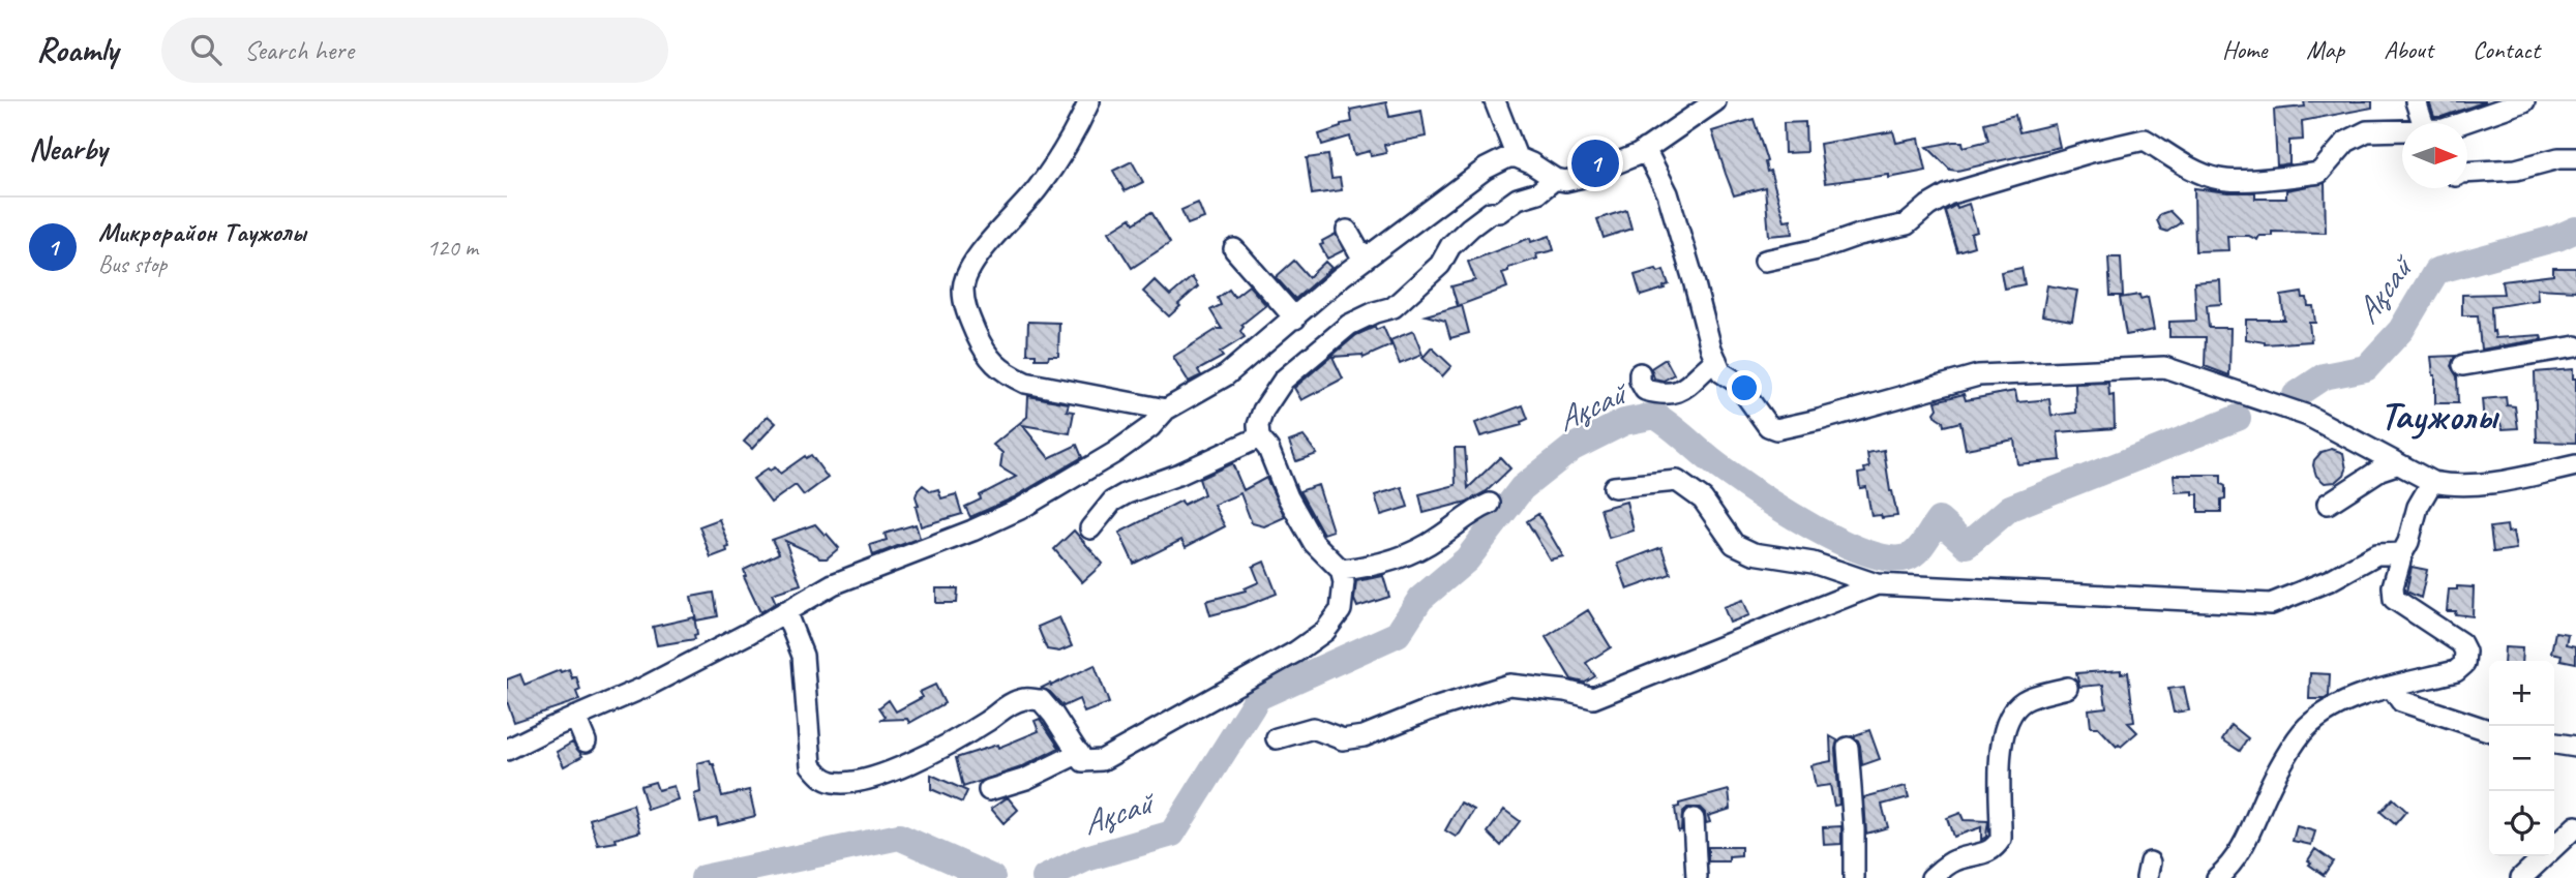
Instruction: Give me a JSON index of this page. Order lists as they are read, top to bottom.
{
  "districts": ["Таужолы"],
  "water": ["Ақсай"],
  "north": "right",
  "page": {
    "header": "Roamly",
    "search": "Search here",
    "nav": [
      "Home",
      "Map",
      "About",
      "Contact"
    ],
    "heading": "Nearby",
    "pins": "1",
    "list": [
      {
        "mark": "1",
        "name": "Микрорайон Таужолы",
        "note": "Bus stop",
        "value": "120 m"
      }
    ],
    "map_buttons": ["+", "−"]
  }
}
